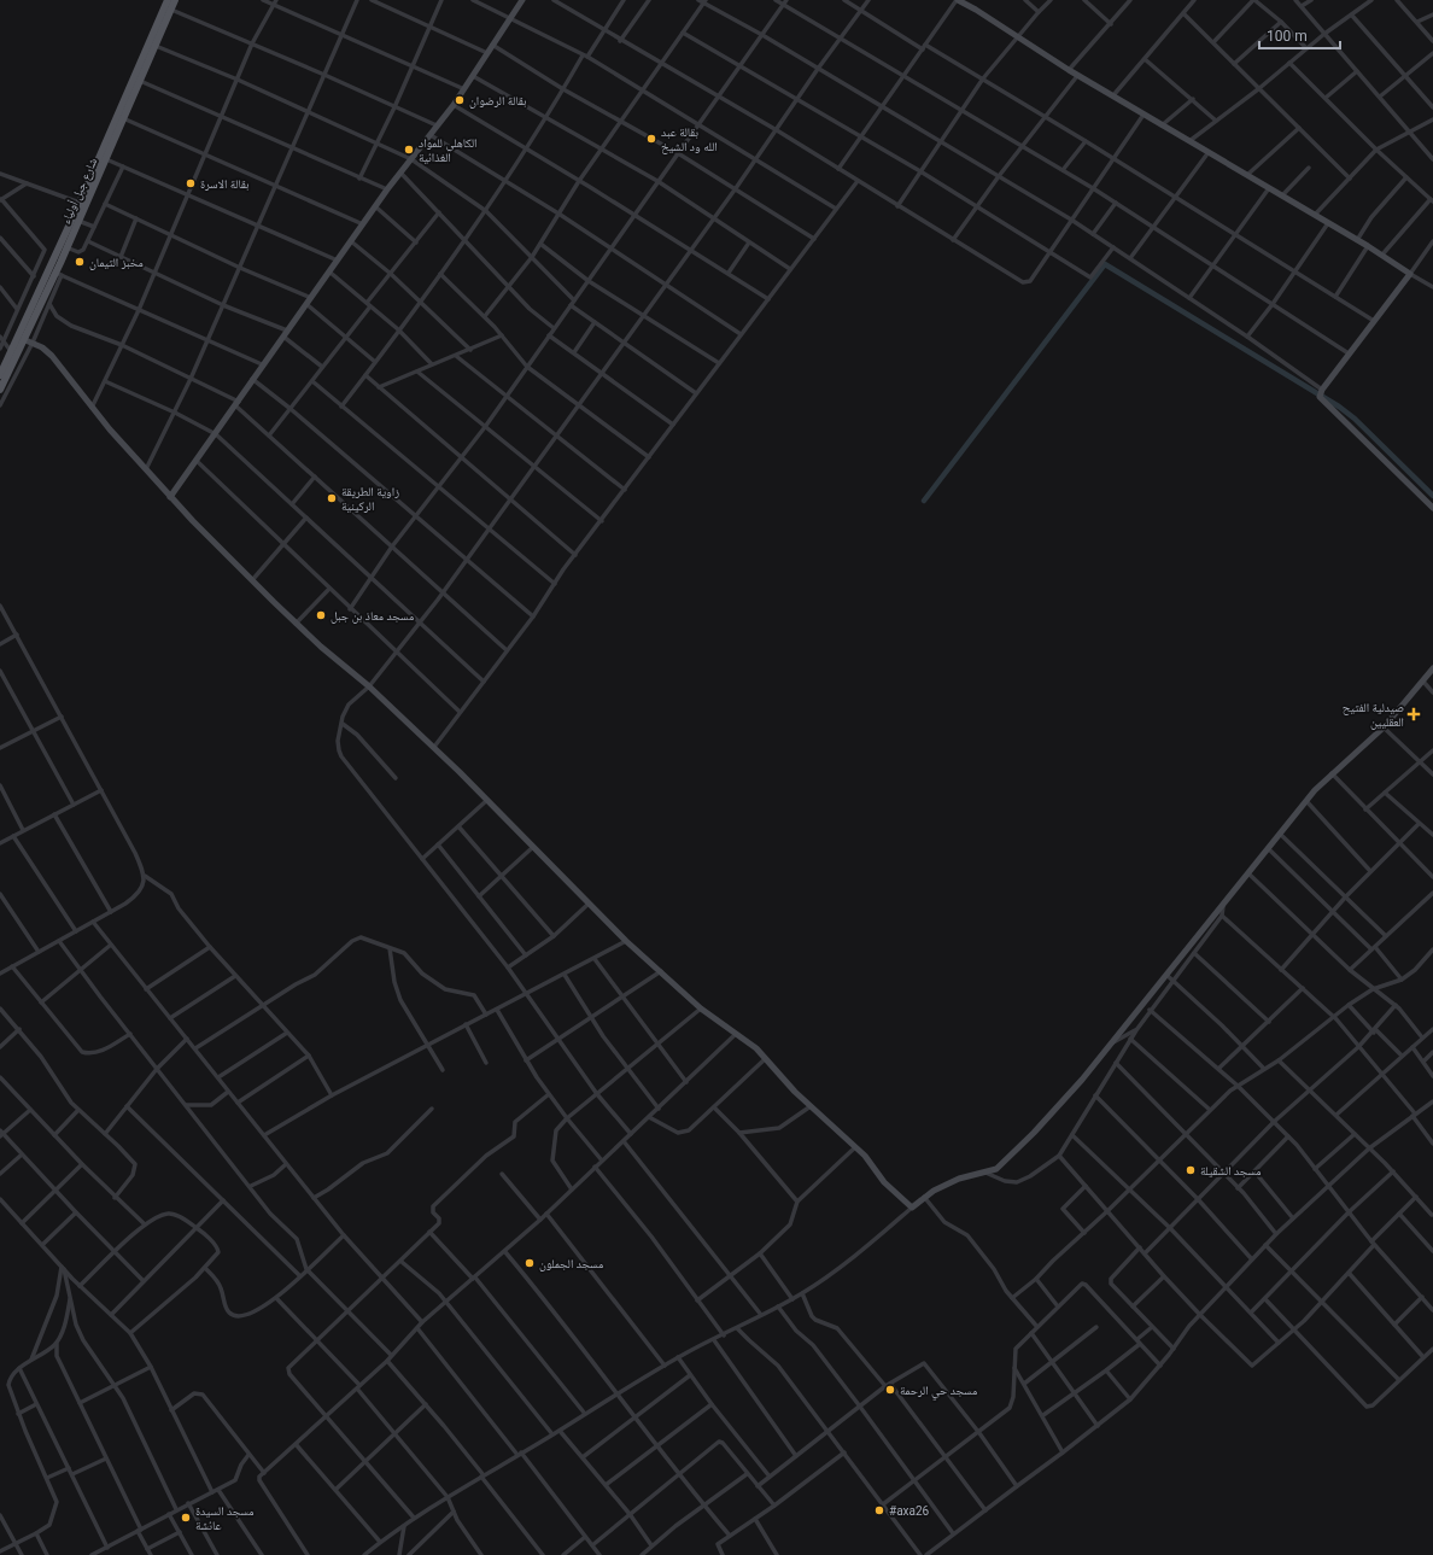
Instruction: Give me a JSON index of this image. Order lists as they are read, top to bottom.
{
  "streets": {
    "main road": ["شارع جبل أولياء"]
  },
  "places": {
    "other": [
      "بقالة الرضوان",
      "بقالة عبد الله ود الشيخ",
      "الكاهلي للمواد الغذائية",
      "بقالة الاسرة",
      "مخبز التيمان",
      "زاوية الطريقة الركينية",
      "مسجد معاذ بن جبل",
      "مسجد الشقيلة",
      "مسجد الجملون",
      "مسجد حي الرحمة",
      "#axa26",
      "مسجد السيدة عائشة"
    ],
    "health": ["صيدلية الفتيح العقليين"]
  },
  "scale_bar": "100 m"
}
